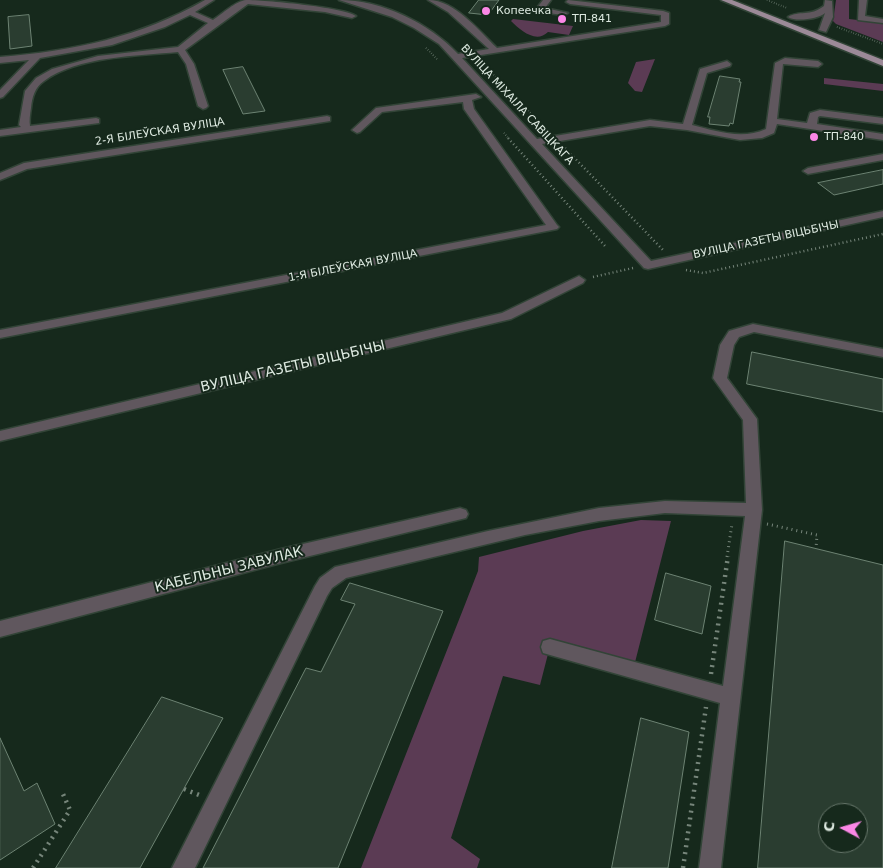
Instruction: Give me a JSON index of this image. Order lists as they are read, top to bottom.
{
  "streets": {
    "street": [
      "ВУЛІЦА МІХАІЛА САВІЦКАГА",
      "2-Я БІЛЕЎСКАЯ ВУЛІЦА",
      "ВУЛІЦА ГАЗЕТЫ ВІЦЬБІЧЫ",
      "1-Я БІЛЕЎСКАЯ ВУЛІЦА",
      "КАБЕЛЬНЫ ЗАВУЛАК"
    ]
  },
  "crossings": [
    ["ВУЛІЦА МІХАІЛА САВІЦКАГА", "ВУЛІЦА ГАЗЕТЫ ВІЦЬБІЧЫ"]
  ],
  "places": ["Копеечка", "ТП-841", "ТП-840"],
  "north": "left"
}
